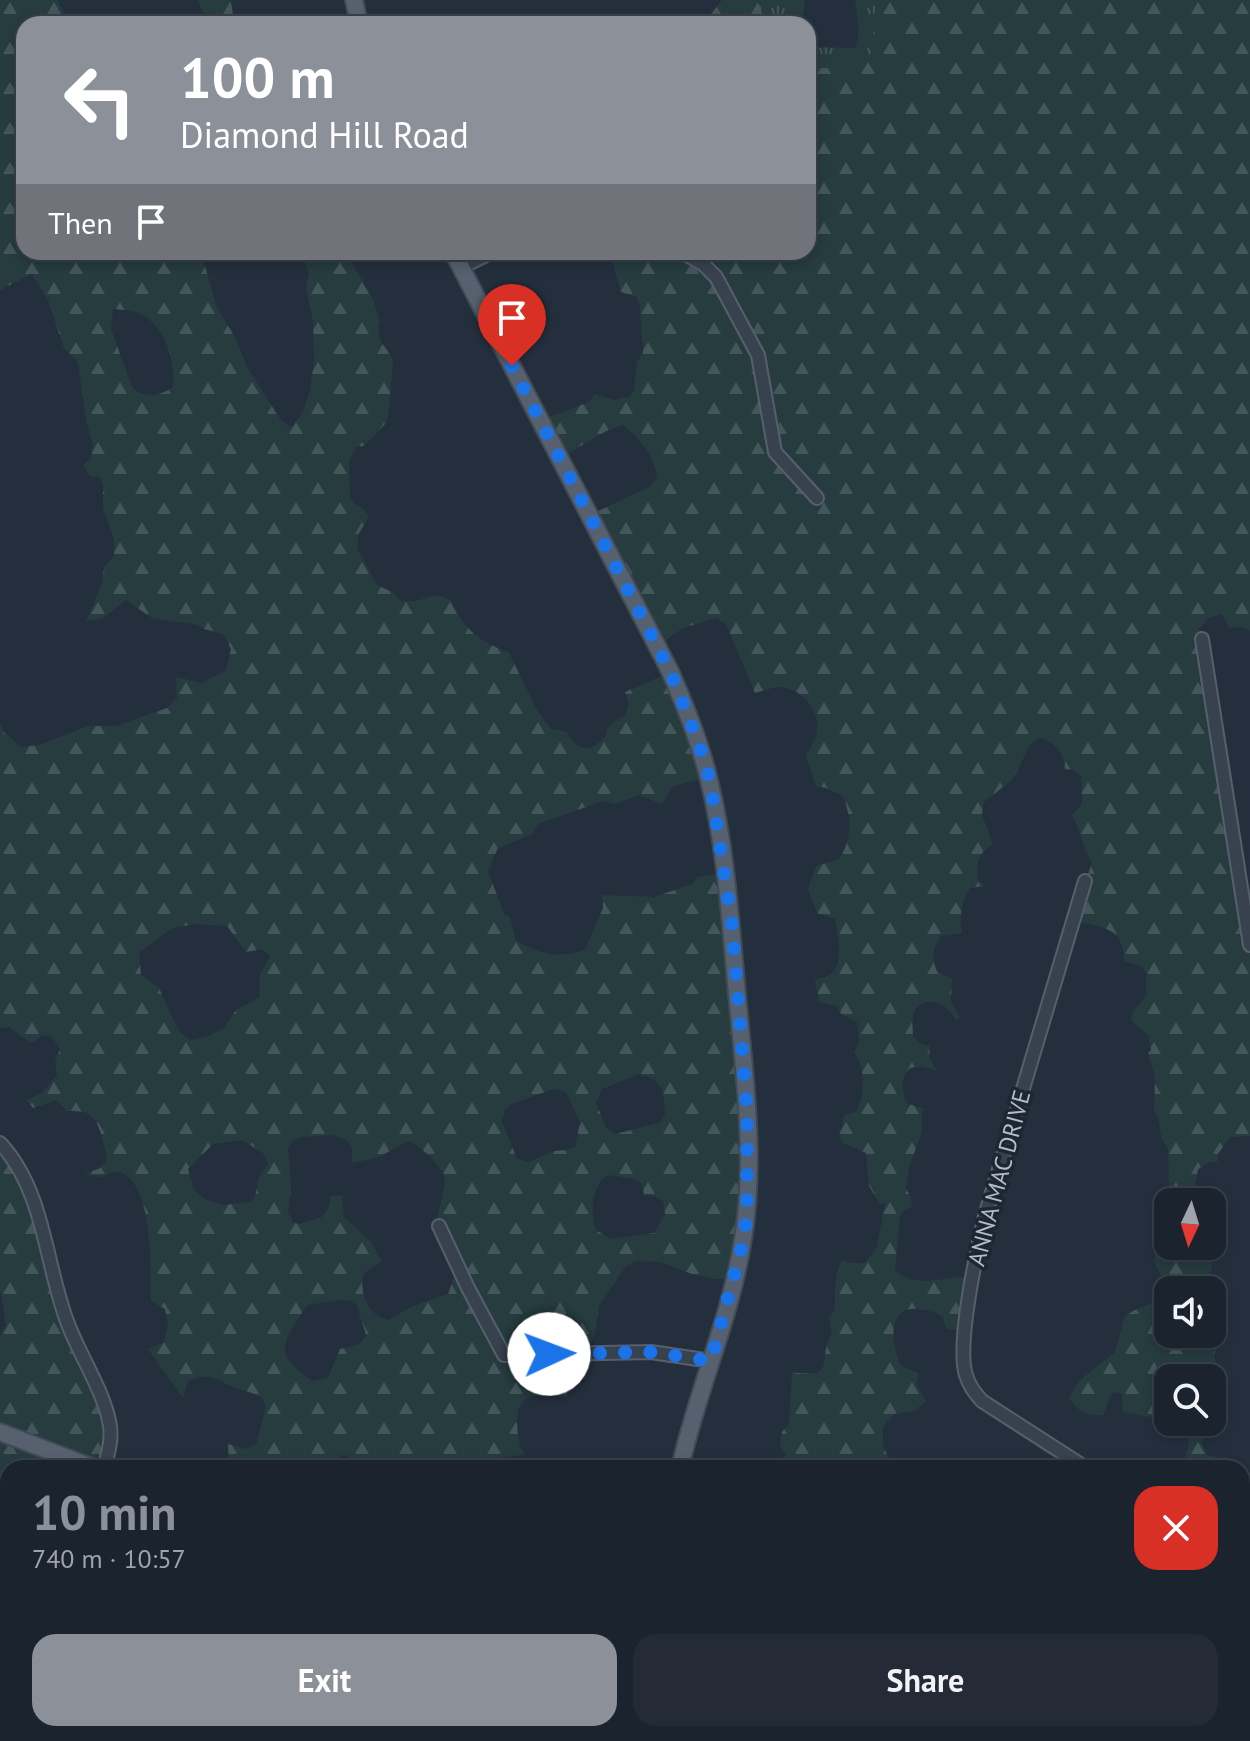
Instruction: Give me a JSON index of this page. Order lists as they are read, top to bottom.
{
  "streets": {
    "street": ["ANNA MAC DRIVE"]
  },
  "north": "bottom",
  "page": {
    "turn": ["100 m", "Diamond Hill Road"],
    "then": "Then",
    "heading": ["10 min", "740 m · 10:57"],
    "buttons": ["Exit", "Share"]
  }
}
